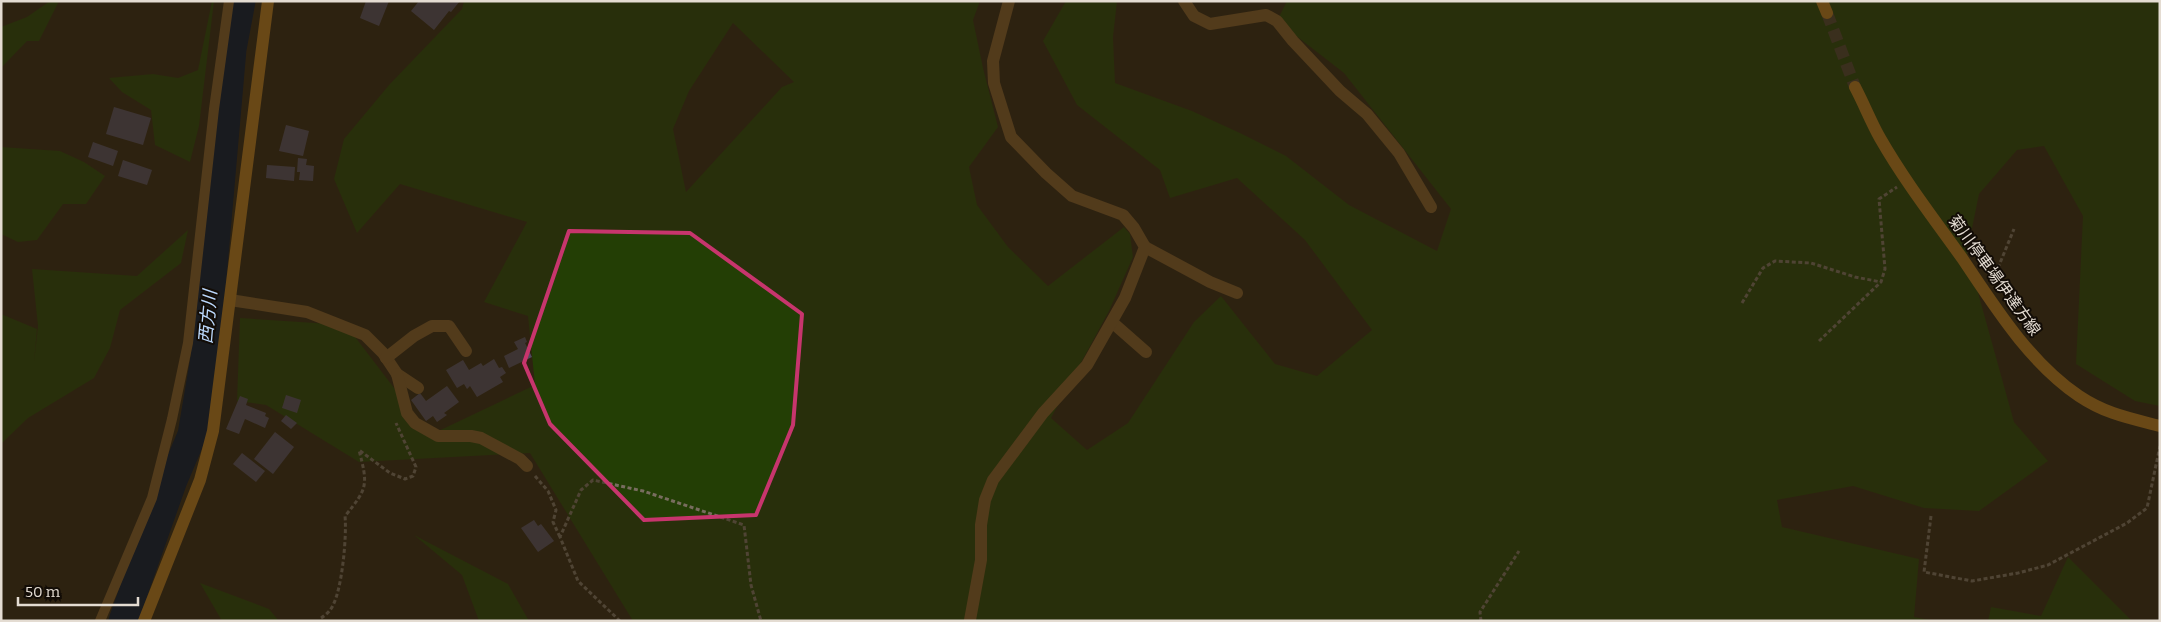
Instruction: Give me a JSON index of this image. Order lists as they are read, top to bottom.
{
  "streets": {
    "street": ["菊川停車場伊達方線"]
  },
  "water": ["西方川"],
  "scale_bar": "50 m"
}
